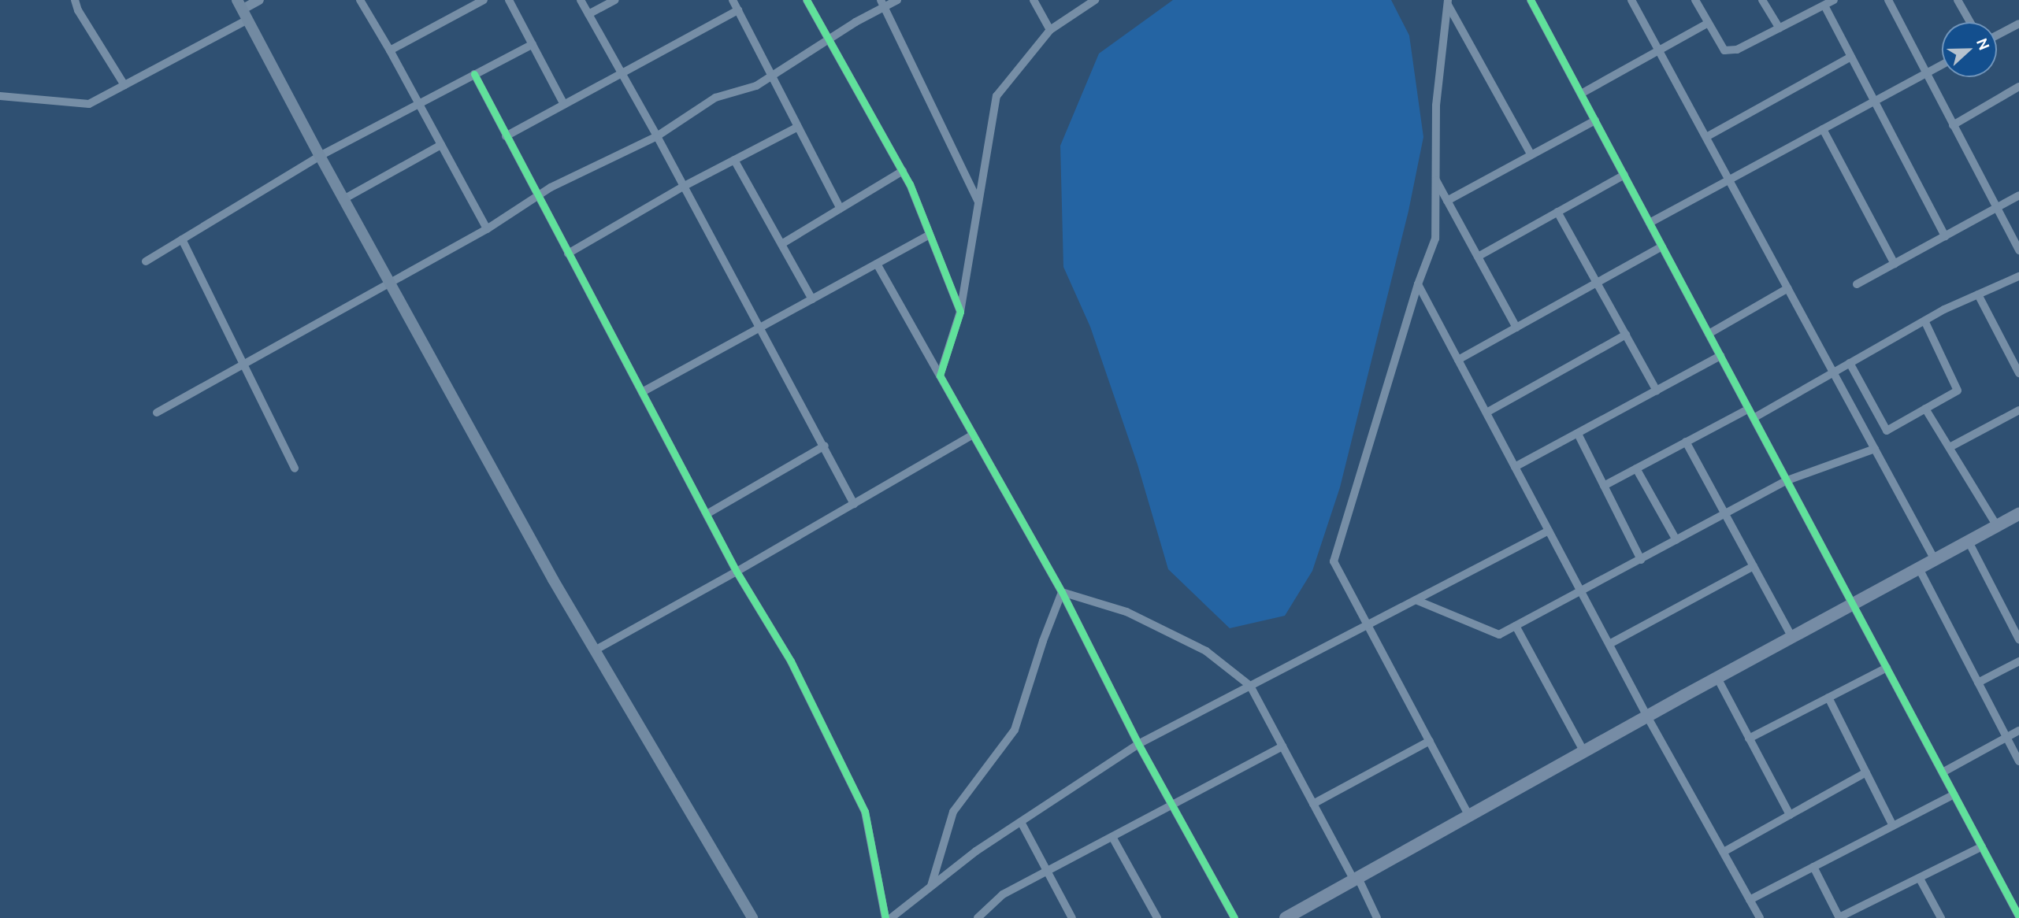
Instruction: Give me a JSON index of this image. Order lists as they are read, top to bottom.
{
  "north": "right"
}
